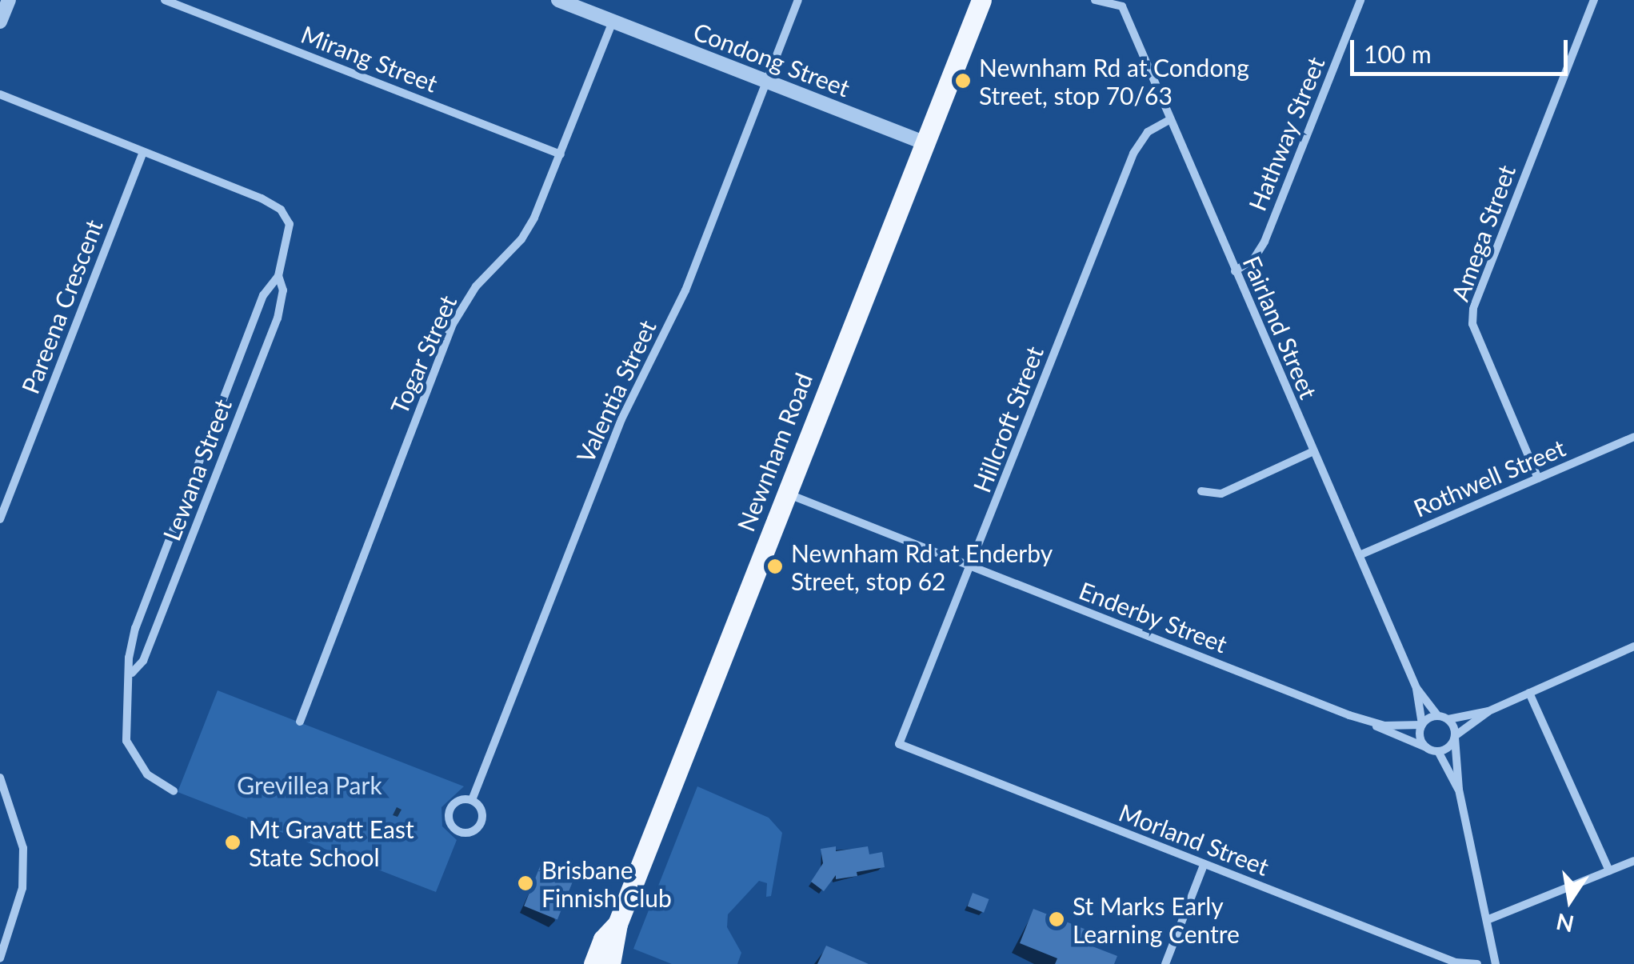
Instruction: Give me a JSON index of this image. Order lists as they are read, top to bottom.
{
  "streets": {
    "main road": ["Newnham Road"],
    "street": [
      "Mirang Street",
      "Condong Street",
      "Hathway Street",
      "Amega Street",
      "Pareena Crescent",
      "Fairland Street",
      "Togar Street",
      "Valentia Street",
      "Hillcroft Street",
      "Lewana Street",
      "Rothwell Street",
      "Enderby Street",
      "Morland Street"
    ]
  },
  "crossings": [
    ["Mirang Street", "Togar Street"],
    ["Condong Street", "Togar Street"],
    ["Condong Street", "Valentia Street"],
    ["Condong Street", "Newnham Road"],
    ["Hathway Street", "Fairland Street"],
    ["Amega Street", "Rothwell Street"],
    ["Pareena Crescent", "Lewana Street"],
    ["Fairland Street", "Hillcroft Street"],
    ["Fairland Street", "Rothwell Street"],
    ["Fairland Street", "Enderby Street"],
    ["Hillcroft Street", "Enderby Street"],
    ["Hillcroft Street", "Morland Street"],
    ["Newnham Road", "Enderby Street"]
  ],
  "parks": ["Grevillea Park"],
  "places": [
    "Newnham Rd at Condong Street, stop 70/63",
    "Newnham Rd at Enderby Street, stop 62",
    "Mt Gravatt East State School",
    "Brisbane Finnish Club",
    "St Marks Early Learning Centre"
  ],
  "scale_bar": "100 m",
  "north": "bottom"
}
